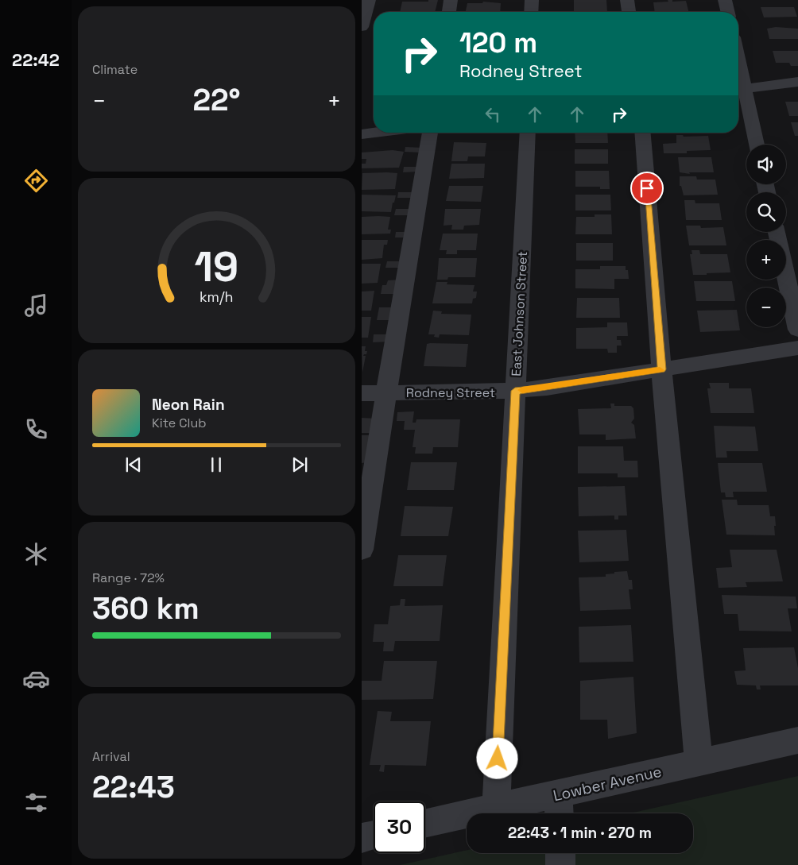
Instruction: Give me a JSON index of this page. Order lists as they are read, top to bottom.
{
  "streets": {
    "street": ["East Johnson Street", "Rodney Street", "Lowber Avenue"]
  },
  "crossings": [
    ["East Johnson Street", "Rodney Street"],
    ["East Johnson Street", "Lowber Avenue"]
  ],
  "page": {
    "tabs": "22:42",
    "tile": [
      "Climate",
      ["Range · 72%", "360 km"],
      ["Arrival", "22:43"]
    ],
    "turn": ["120 m", "Rodney Street"],
    "heat": ["−", "22°", "+"],
    "map_buttons": ["+", "−"],
    "song": ["Neon Rain", "Kite Club"],
    "limit": "30",
    "trip": "22:43 · 1 min · 270 m",
    "gauge": ["19", "km/h"]
  }
}
